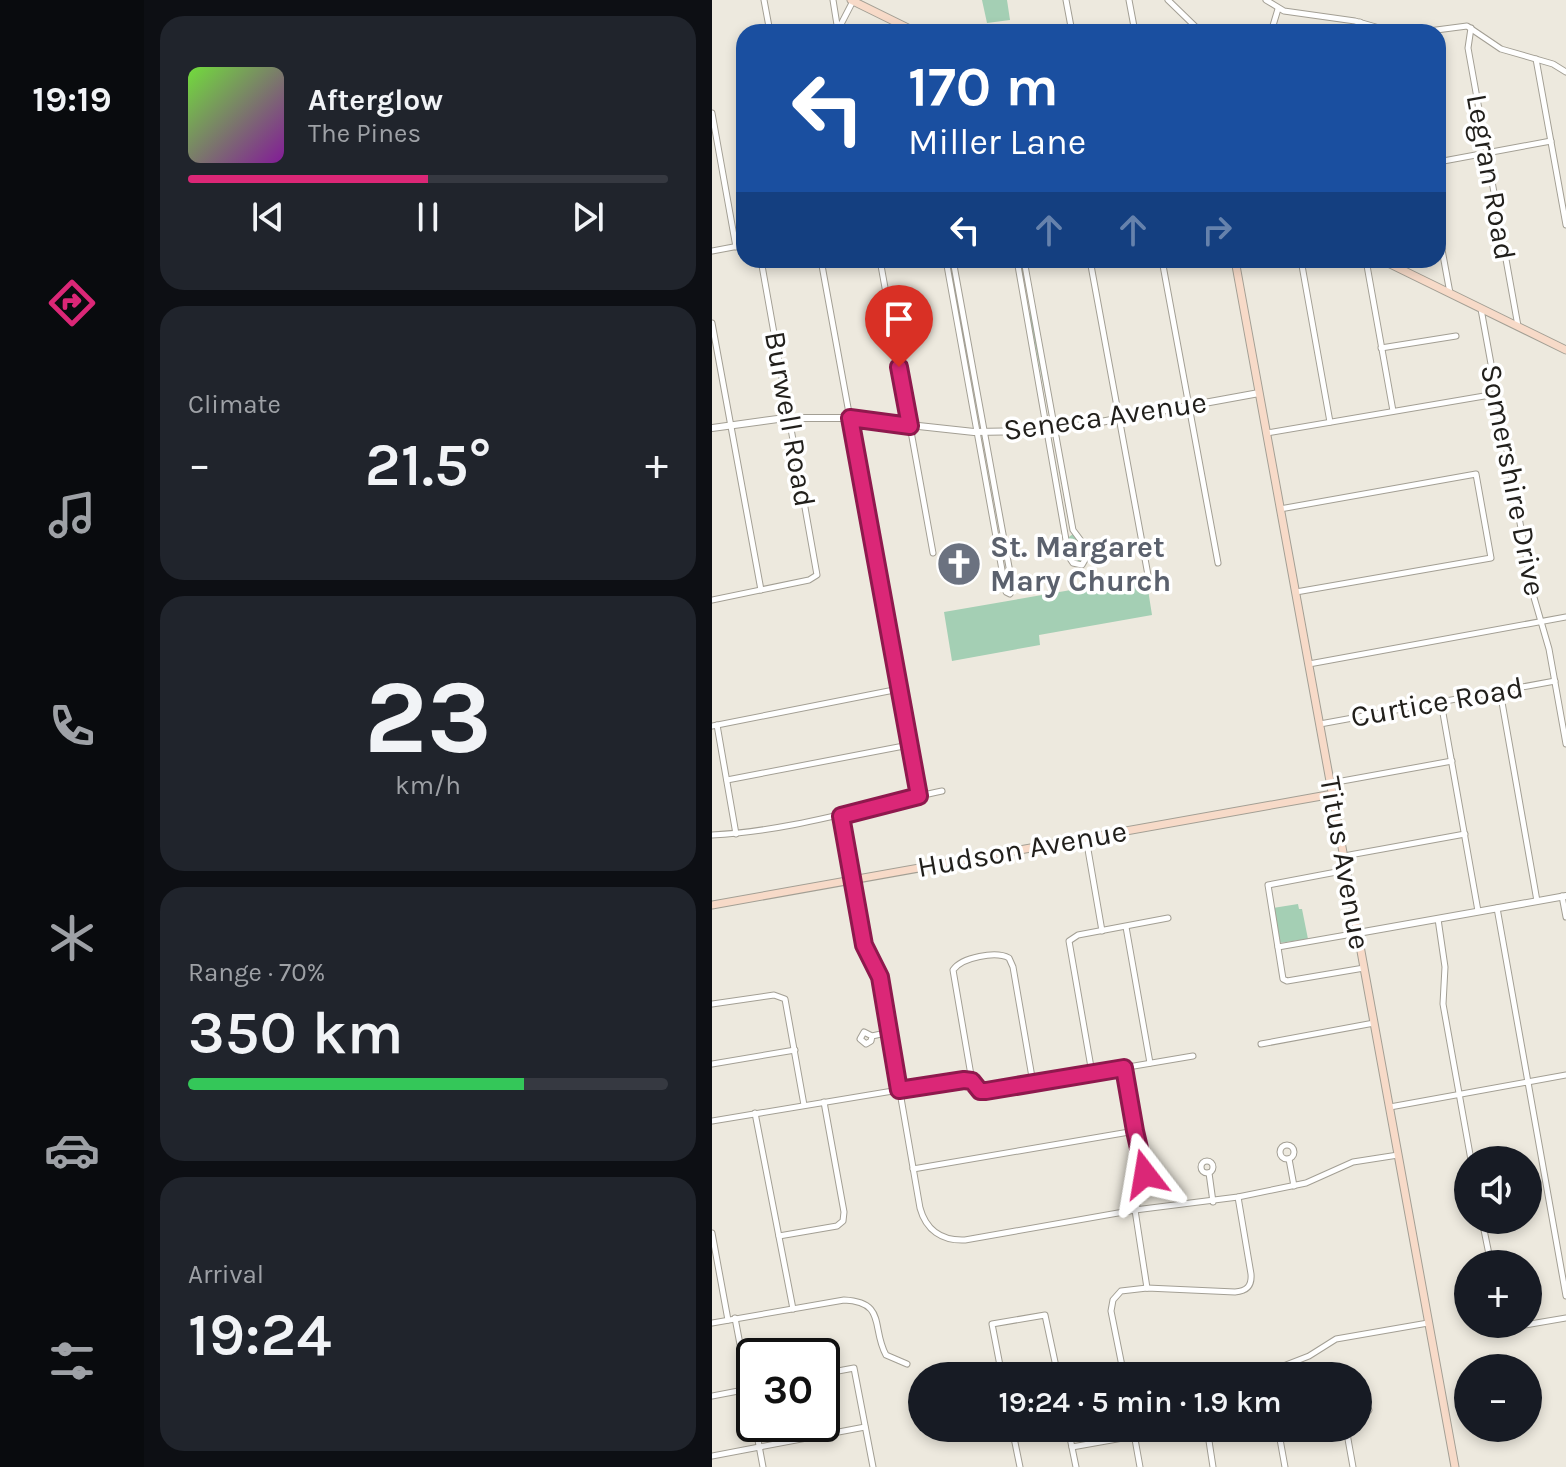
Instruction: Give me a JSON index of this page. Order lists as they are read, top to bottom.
{
  "streets": {
    "main road": ["Hudson Avenue", "Titus Avenue"],
    "street": [
      "Legran Road",
      "Seneca Avenue",
      "Burwell Road",
      "Somershire Drive",
      "Curtice Road"
    ]
  },
  "crossings": [
    ["Seneca Avenue", "Burwell Road"],
    ["Seneca Avenue", "Titus Avenue"],
    ["Somershire Drive", "Curtice Road"],
    ["Curtice Road", "Titus Avenue"],
    ["Hudson Avenue", "Titus Avenue"]
  ],
  "places": {
    "church": ["St. Margaret Mary Church"]
  },
  "page": {
    "tabs": "19:19",
    "turn": ["170 m", "Miller Lane"],
    "song": ["Afterglow", "The Pines"],
    "tile": [
      "Climate",
      ["23", "km/h"],
      ["Range · 70%", "350 km"],
      ["Arrival", "19:24"]
    ],
    "heat": ["−", "21.5°", "+"],
    "map_buttons": ["+", "−"],
    "limit": "30",
    "trip": "19:24 · 5 min · 1.9 km"
  }
}
